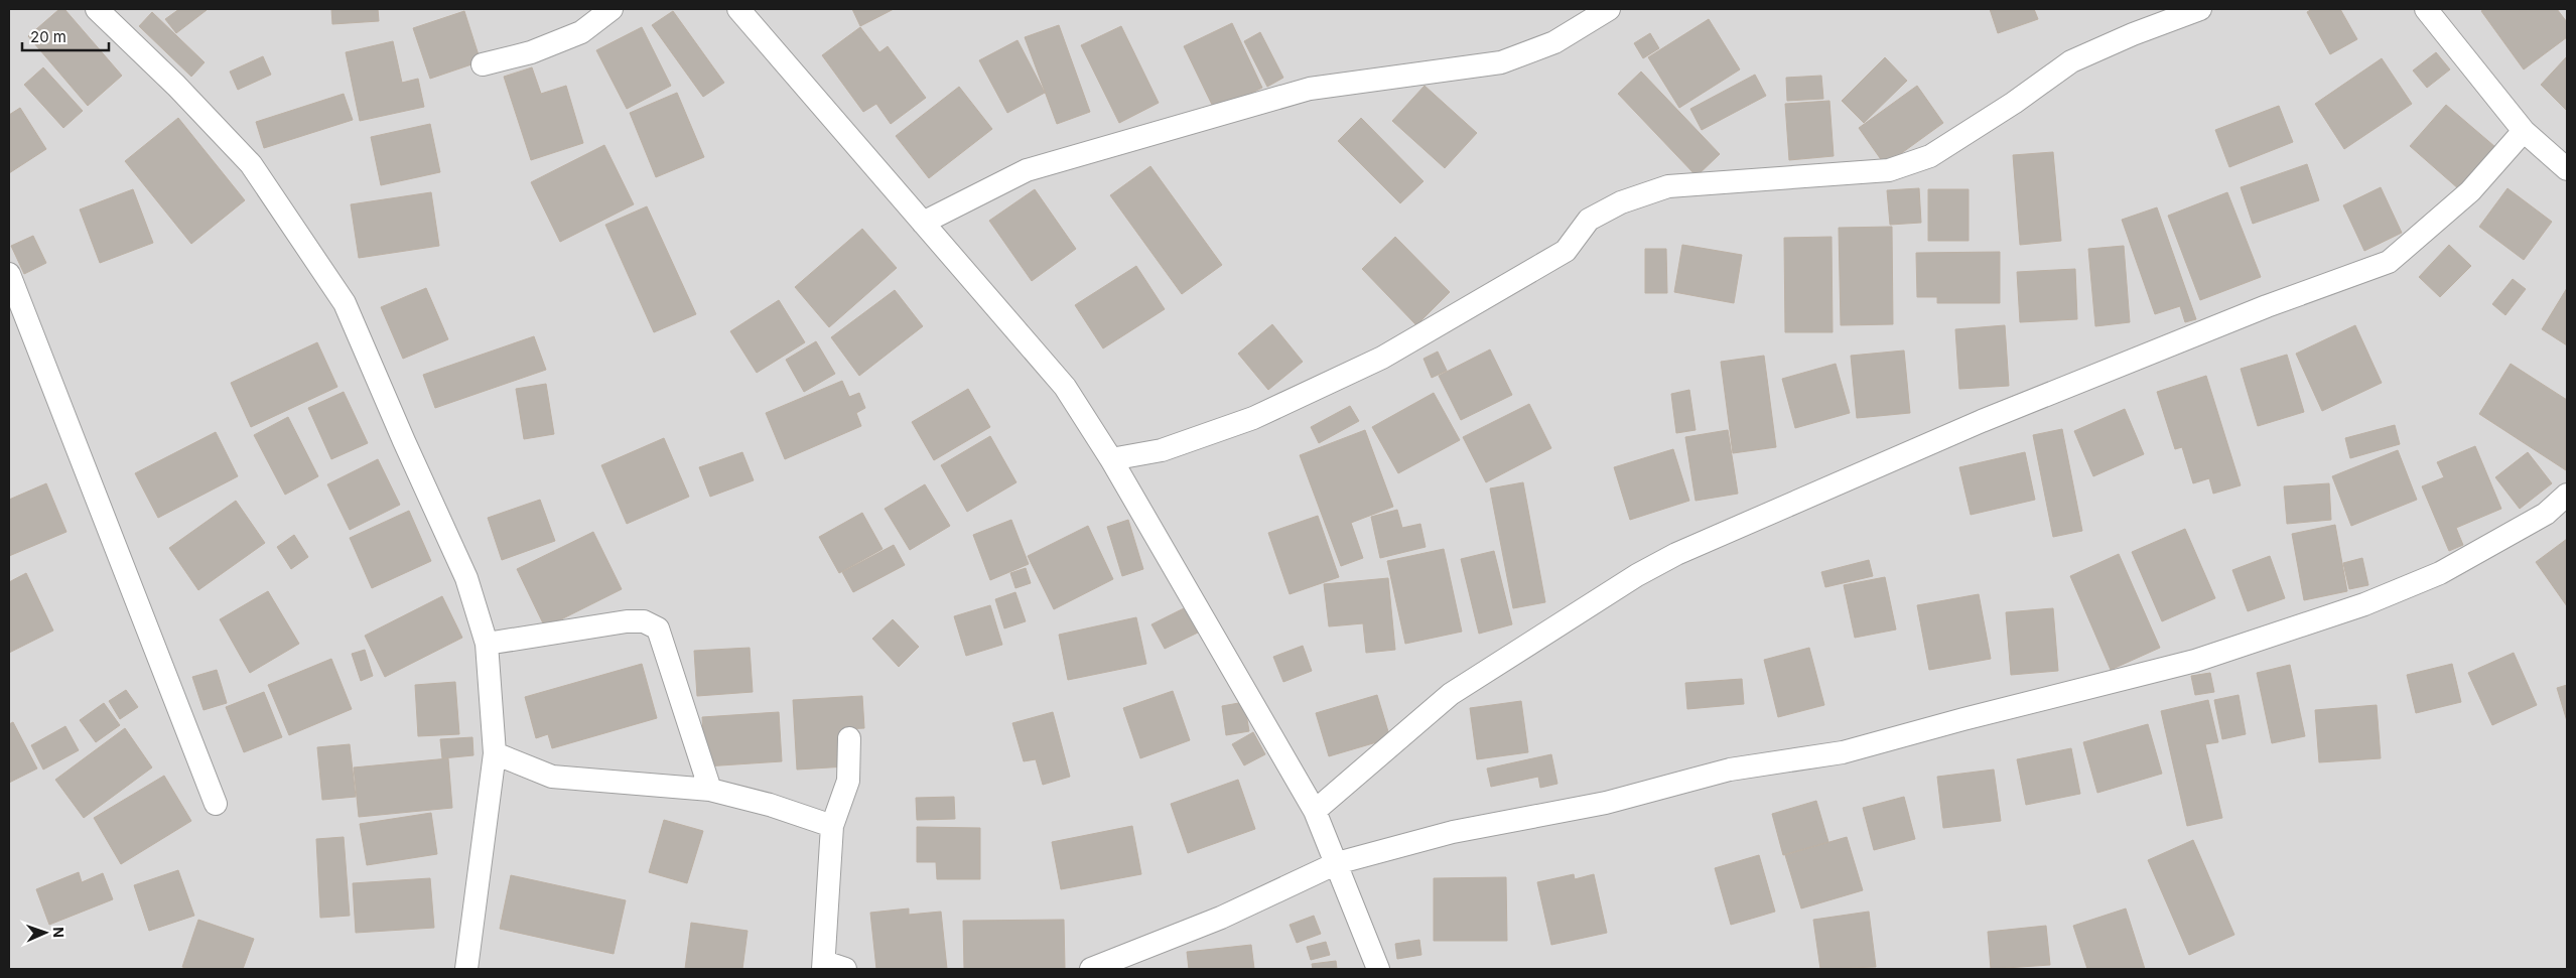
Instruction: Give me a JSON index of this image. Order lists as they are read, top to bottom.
{
  "scale_bar": "20 m",
  "north": "right"
}
